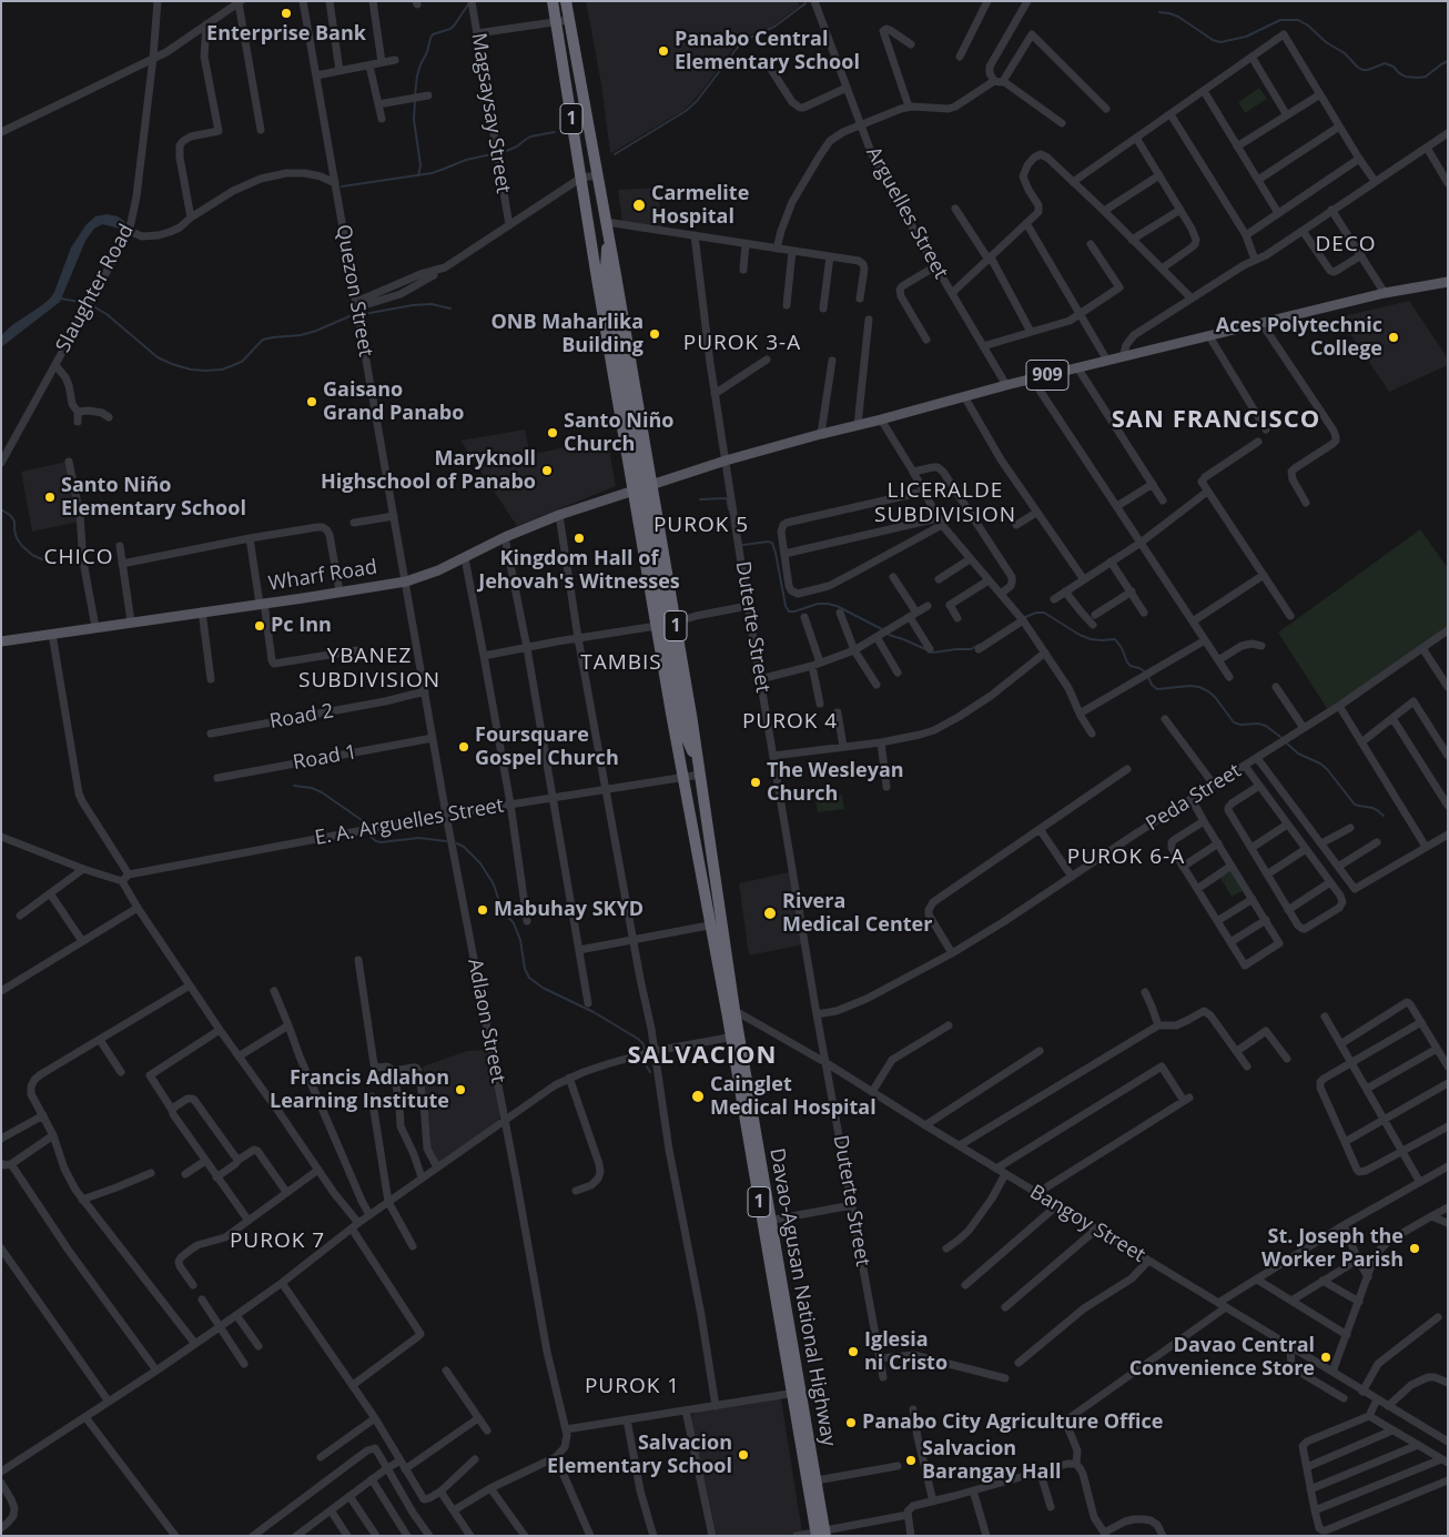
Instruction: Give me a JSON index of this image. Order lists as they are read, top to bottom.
{
  "streets": {
    "highway": ["1", "Davao-Agusan National Highway"],
    "main road": ["909", "Wharf Road"],
    "street": [
      "Magsaysay Street",
      "Arguelles Street",
      "Slaughter Road",
      "Quezon Street",
      "Duterte Street",
      "Road 2",
      "Road 1",
      "Peda Street",
      "E. A. Arguelles Street",
      "Adlaon Street",
      "Bangoy Street"
    ]
  },
  "crossings": [
    ["Arguelles Street", "909"],
    ["Quezon Street", "Wharf Road"],
    ["Quezon Street", "Adlaon Street"],
    ["909", "Wharf Road"],
    ["909", "Duterte Street"],
    ["909", "Davao-Agusan National Highway"],
    ["Wharf Road", "Adlaon Street"],
    ["Wharf Road", "Davao-Agusan National Highway"],
    ["Duterte Street", "Peda Street"],
    ["Duterte Street", "Bangoy Street"],
    ["Road 2", "Adlaon Street"],
    ["Road 1", "Adlaon Street"],
    ["E. A. Arguelles Street", "Adlaon Street"],
    ["E. A. Arguelles Street", "Davao-Agusan National Highway"],
    ["Bangoy Street", "Davao-Agusan National Highway"]
  ],
  "districts": [
    "DECO",
    "PUROK 3-A",
    "SAN FRANCISCO",
    "LICERALDE SUBDIVISION",
    "PUROK 5",
    "CHICO",
    "YBANEZ SUBDIVISION",
    "TAMBIS",
    "PUROK 4",
    "PUROK 6-A",
    "SALVACION",
    "PUROK 7",
    "PUROK 1"
  ],
  "places": [
    "Enterprise Bank",
    "Panabo Central Elementary School",
    "Carmelite Hospital",
    "ONB Maharlika Building",
    "Aces Polytechnic College",
    "Gaisano Grand Panabo",
    "Santo Niño Church",
    "Maryknoll Highschool of Panabo",
    "Santo Niño Elementary School",
    "Kingdom Hall of Jehovah's Witnesses",
    "Pc Inn",
    "Foursquare Gospel Church",
    "The Wesleyan Church",
    "Mabuhay SKYD",
    "Rivera Medical Center",
    "Francis Adlahon Learning Institute",
    "Cainglet Medical Hospital",
    "St. Joseph the Worker Parish",
    "Iglesia ni Cristo",
    "Davao Central Convenience Store",
    "Panabo City Agriculture Office",
    "Salvacion Elementary School",
    "Salvacion Barangay Hall"
  ]
}
